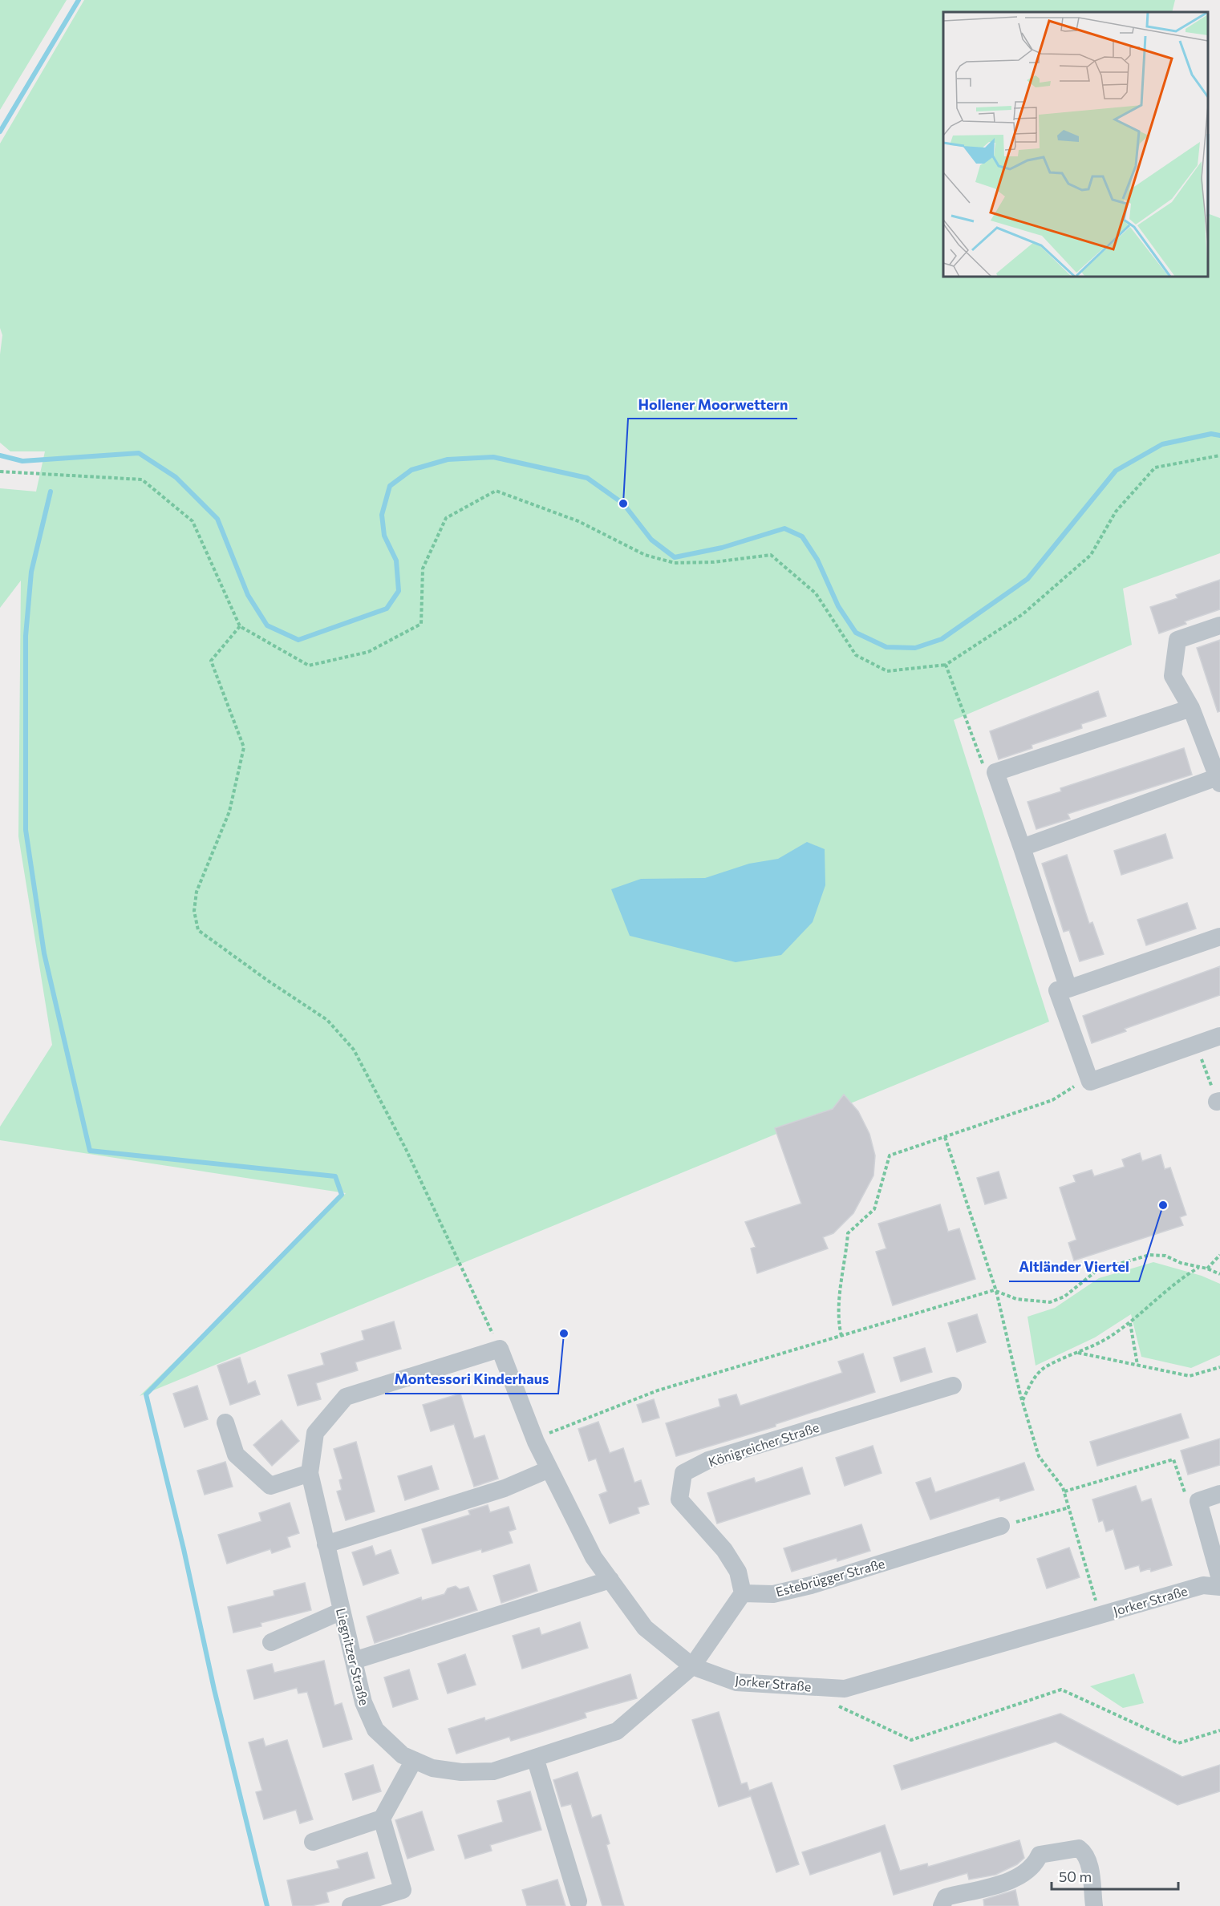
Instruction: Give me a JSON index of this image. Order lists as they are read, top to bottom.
{
  "streets": {
    "street": [
      "Königreicher Straße",
      "Estebrügger Straße",
      "Jorker Straße",
      "Liegnitzer Straße"
    ]
  },
  "crossings": [
    ["Königreicher Straße", "Estebrügger Straße"],
    ["Jorker Straße", "Liegnitzer Straße"]
  ],
  "places": ["Hollener Moorwettern", "Altländer Viertel", "Montessori Kinderhaus"],
  "scale_bar": "50 m"
}
